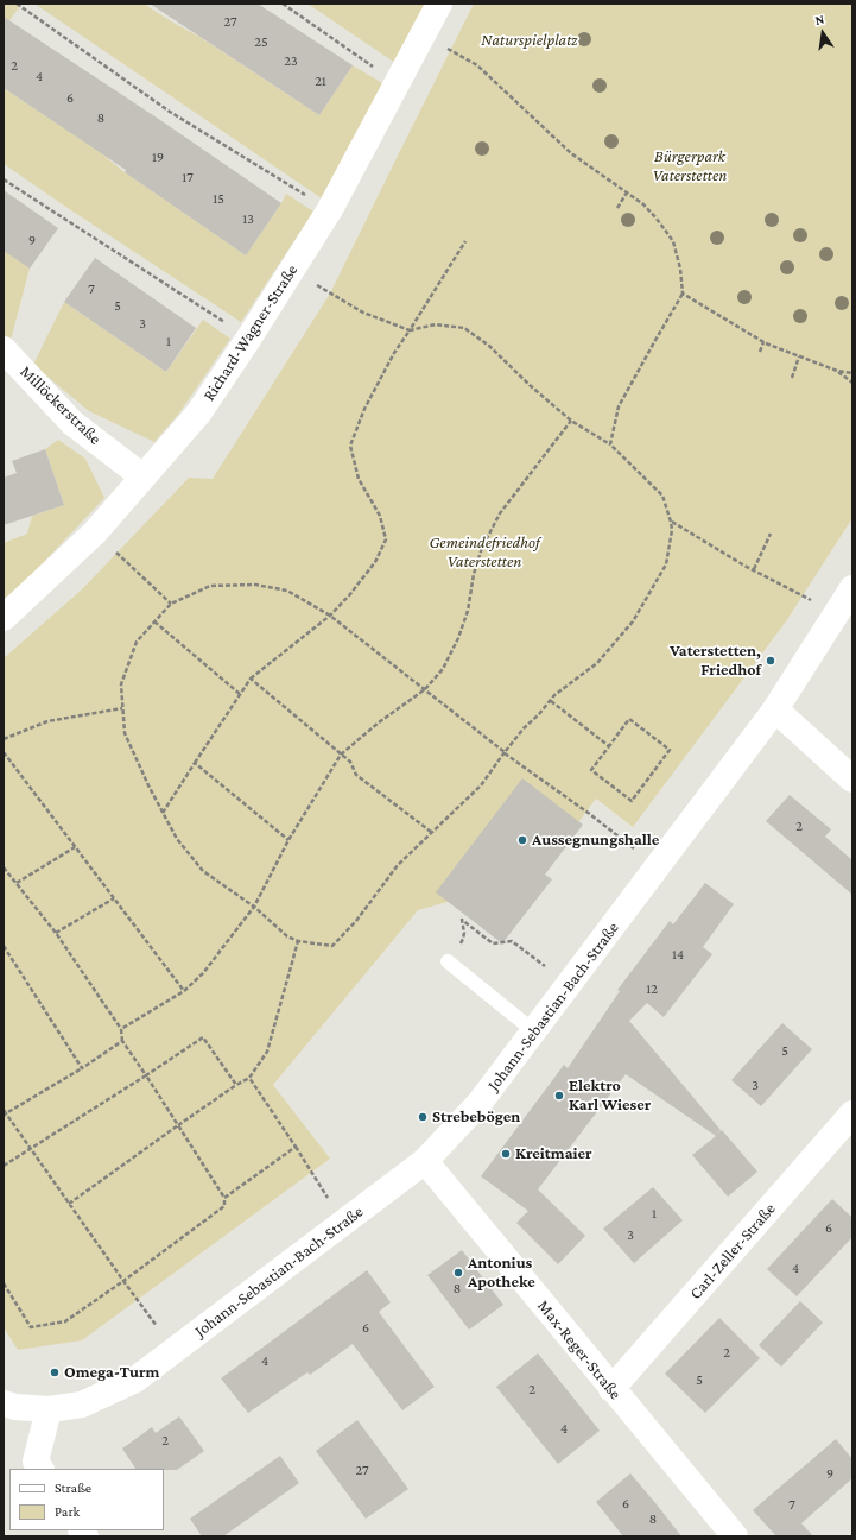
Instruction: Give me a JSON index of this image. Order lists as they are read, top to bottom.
{
  "streets": {
    "street": [
      "Richard-Wagner-Straße",
      "Millöckerstraße",
      "Johann-Sebastian-Bach-Straße",
      "Carl-Zeller-Straße",
      "Max-Reger-Straße"
    ]
  },
  "crossings": [
    ["Richard-Wagner-Straße", "Millöckerstraße"],
    ["Johann-Sebastian-Bach-Straße", "Max-Reger-Straße"],
    ["Carl-Zeller-Straße", "Max-Reger-Straße"]
  ],
  "parks": ["Naturspielplatz", "Bürgerpark Vaterstetten", "Gemeindefriedhof Vaterstetten"],
  "places": [
    "Vaterstetten, Friedhof",
    "Aussegnungshalle",
    "Elektro Karl Wieser",
    "Strebebögen",
    "Kreitmaier",
    "Antonius Apotheke",
    "Omega-Turm"
  ],
  "house_numbers": [
    "27",
    "25",
    "23",
    "2",
    "4",
    "21",
    "6",
    "8",
    "19",
    "17",
    "15",
    "13",
    "9",
    "7",
    "5",
    "3",
    "1",
    "2",
    "14",
    "12",
    "5",
    "3",
    "1",
    "6",
    "3",
    "4",
    "8",
    "6",
    "2",
    "4",
    "5",
    "2",
    "4",
    "2",
    "27",
    "9",
    "6",
    "7",
    "8"
  ],
  "legend": ["Straße", "Park"],
  "north": "top"
}
